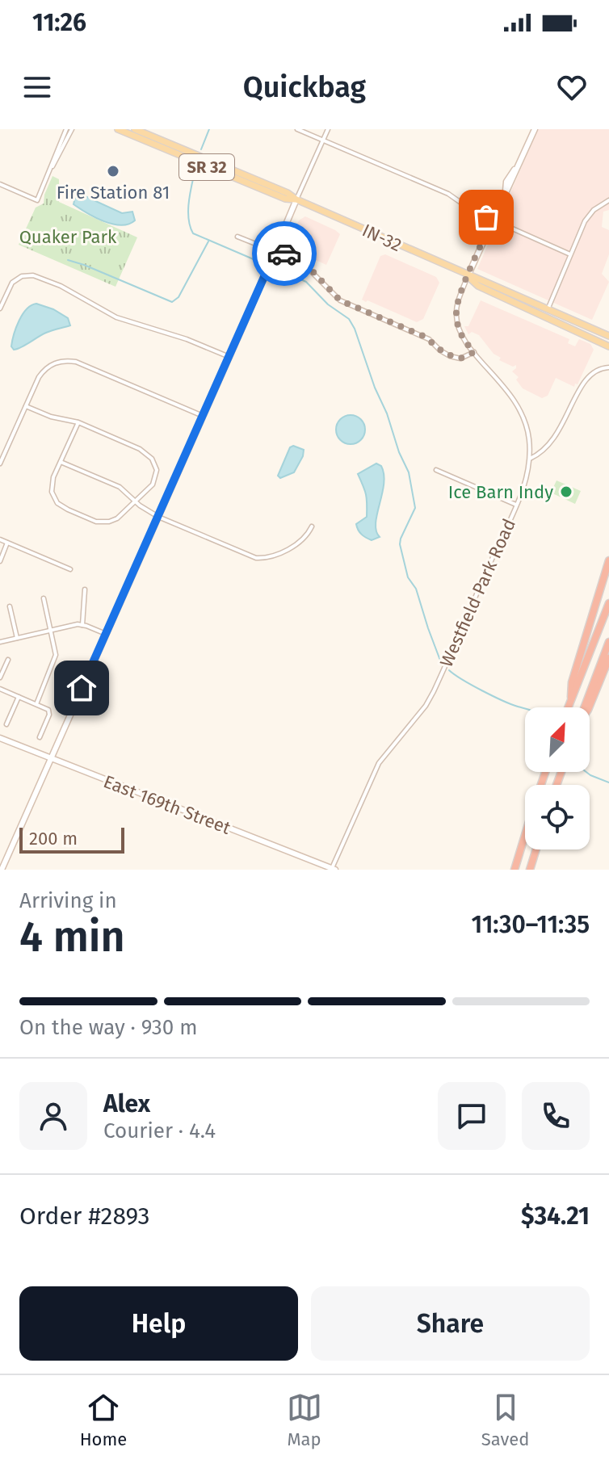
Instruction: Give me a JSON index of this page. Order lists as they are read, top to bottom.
{
  "streets": {
    "main road": ["SR 32", "IN-32"],
    "street": ["Westfield Park Road", "East 169th Street"]
  },
  "crossings": [
    ["SR 32", "IN-32"],
    ["SR 32", "Westfield Park Road"],
    ["IN-32", "Westfield Park Road"],
    ["Westfield Park Road", "East 169th Street"]
  ],
  "parks": ["Quaker Park"],
  "places": ["Fire Station 81", "Ice Barn Indy"],
  "scale_bar": "200 m",
  "north": "top right",
  "page": {
    "status": "11:26",
    "header": "Quickbag",
    "scale": "200 m",
    "heading": ["4 min", "Arriving in", "11:30–11:35"],
    "panel": [
      "Alex",
      "Courier · 4.4",
      "Order #2893",
      "$34.21"
    ],
    "bar": "On the way · 930 m",
    "buttons": ["Help", "Share"],
    "tabs": ["Home", "Map", "Saved"]
  }
}
